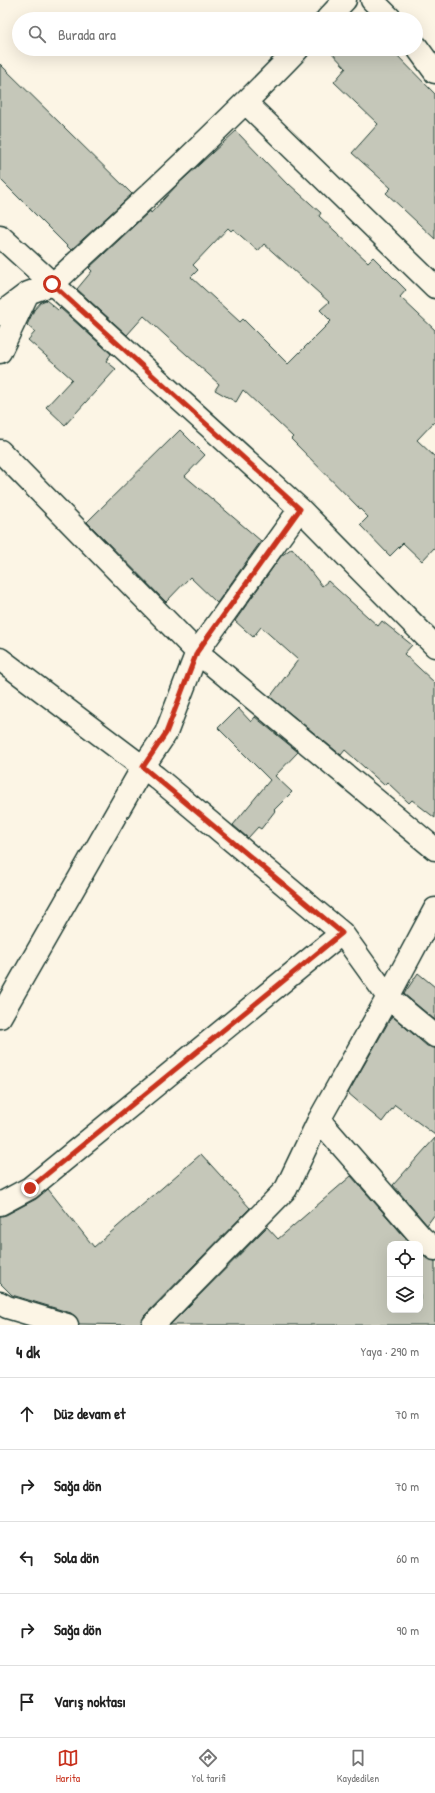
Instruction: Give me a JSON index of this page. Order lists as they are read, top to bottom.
{
  "page": {
    "search": "Burada ara",
    "heading": ["4 dk", "Yaya · 290 m"],
    "list": [
      ["Düz devam et", "70 m"],
      ["Sağa dön", "70 m"],
      ["Sola dön", "60 m"],
      ["Sağa dön", "90 m"],
      "Varış noktası"
    ],
    "nav": ["Harita", "Yol tarifi", "Kaydedilen"]
  }
}
